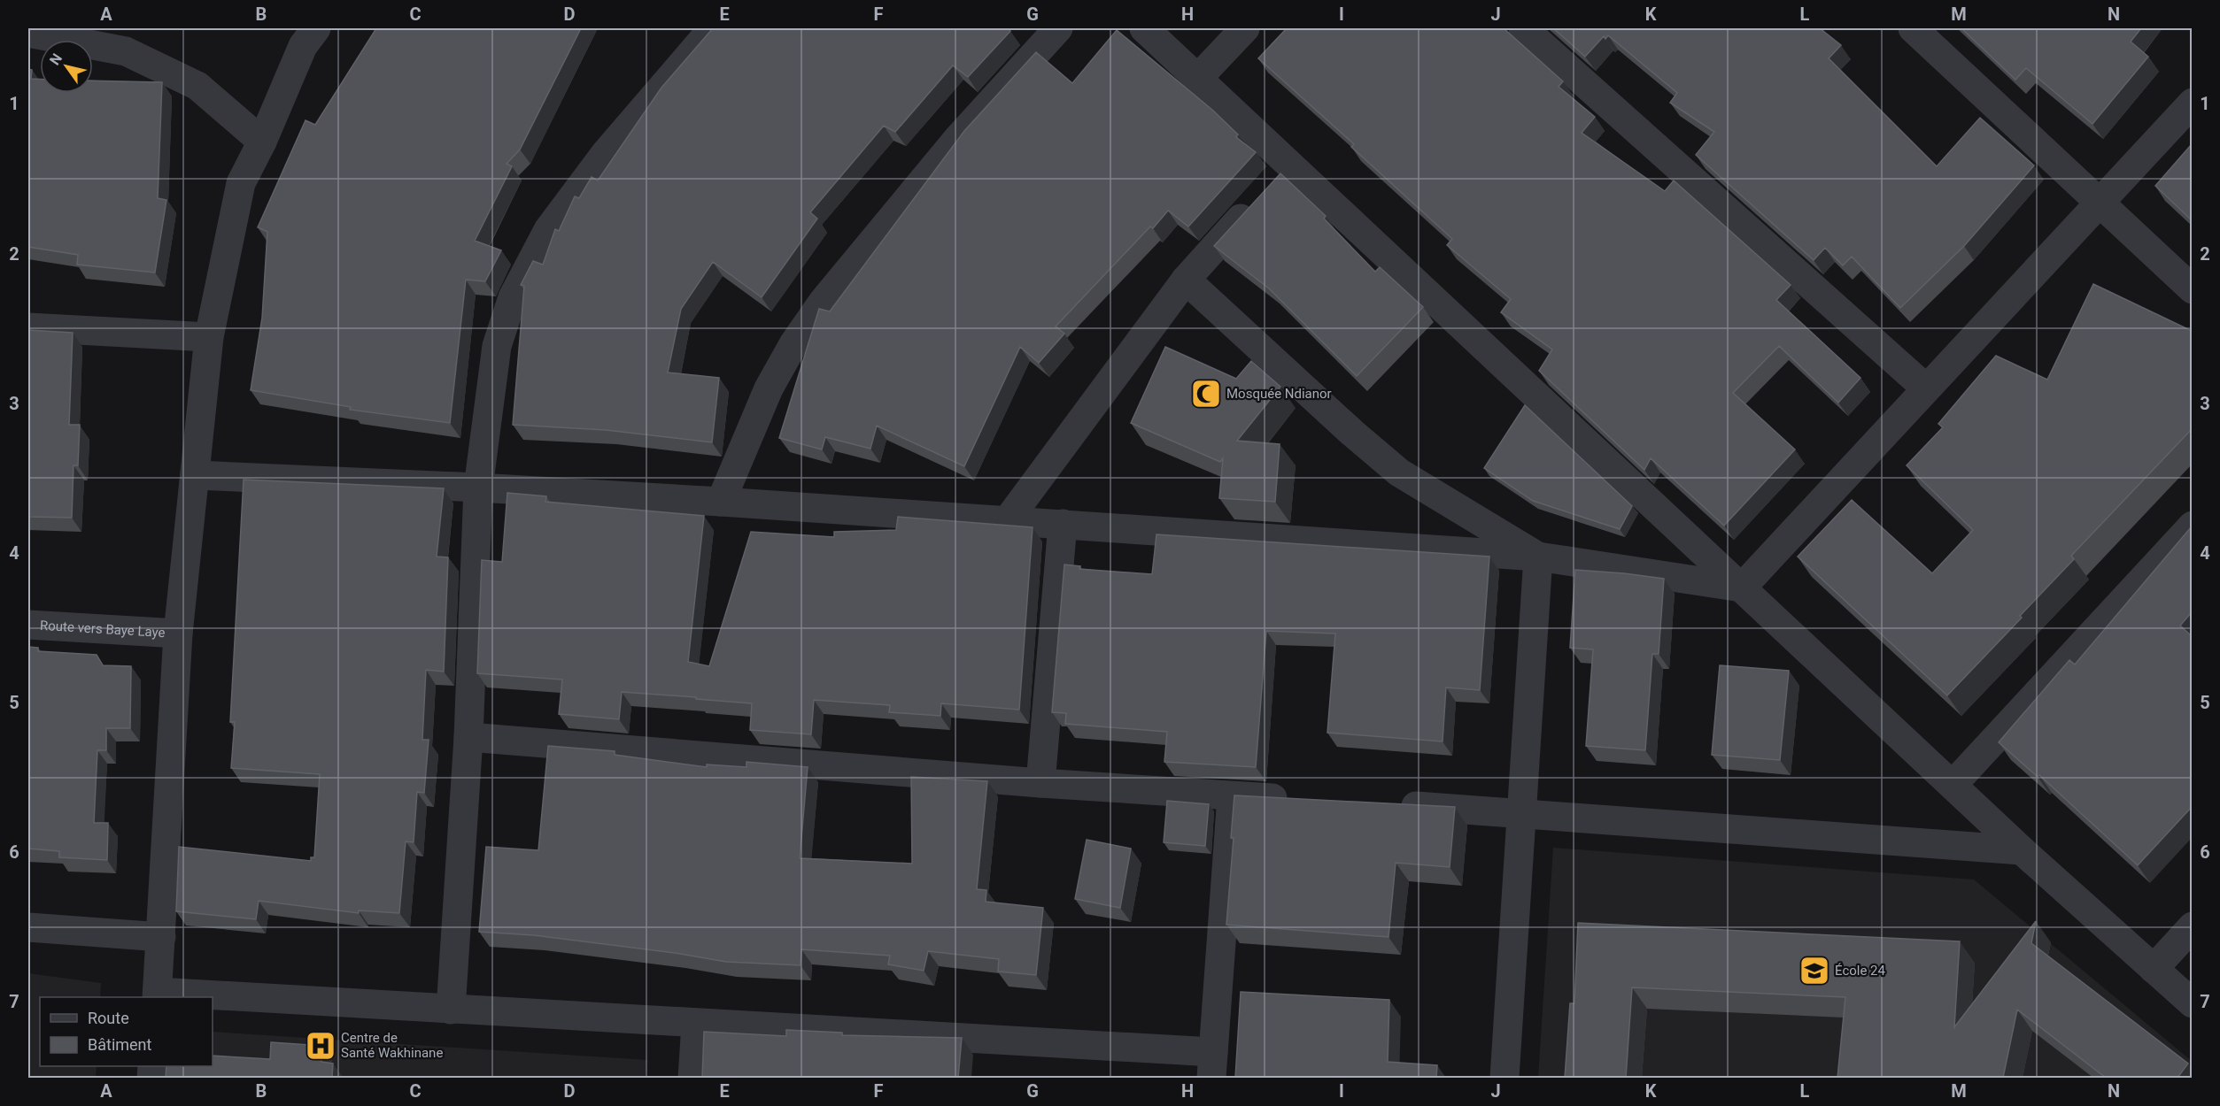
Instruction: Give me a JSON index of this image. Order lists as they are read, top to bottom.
{
  "streets": {
    "street": ["Route vers Baye Laye"]
  },
  "places": {
    "mosque": ["Mosquée Ndianor"],
    "school or university": ["École 24"],
    "hospital": ["Centre de Santé Wakhinane"]
  },
  "legend": ["Route", "Bâtiment"],
  "north": "top left",
  "grid": {
    "columns": [
      "A",
      "B",
      "C",
      "D",
      "E",
      "F",
      "G",
      "H",
      "I",
      "J",
      "K",
      "L",
      "M",
      "N"
    ],
    "rows": [
      "1",
      "2",
      "3",
      "4",
      "5",
      "6",
      "7"
    ]
  }
}
